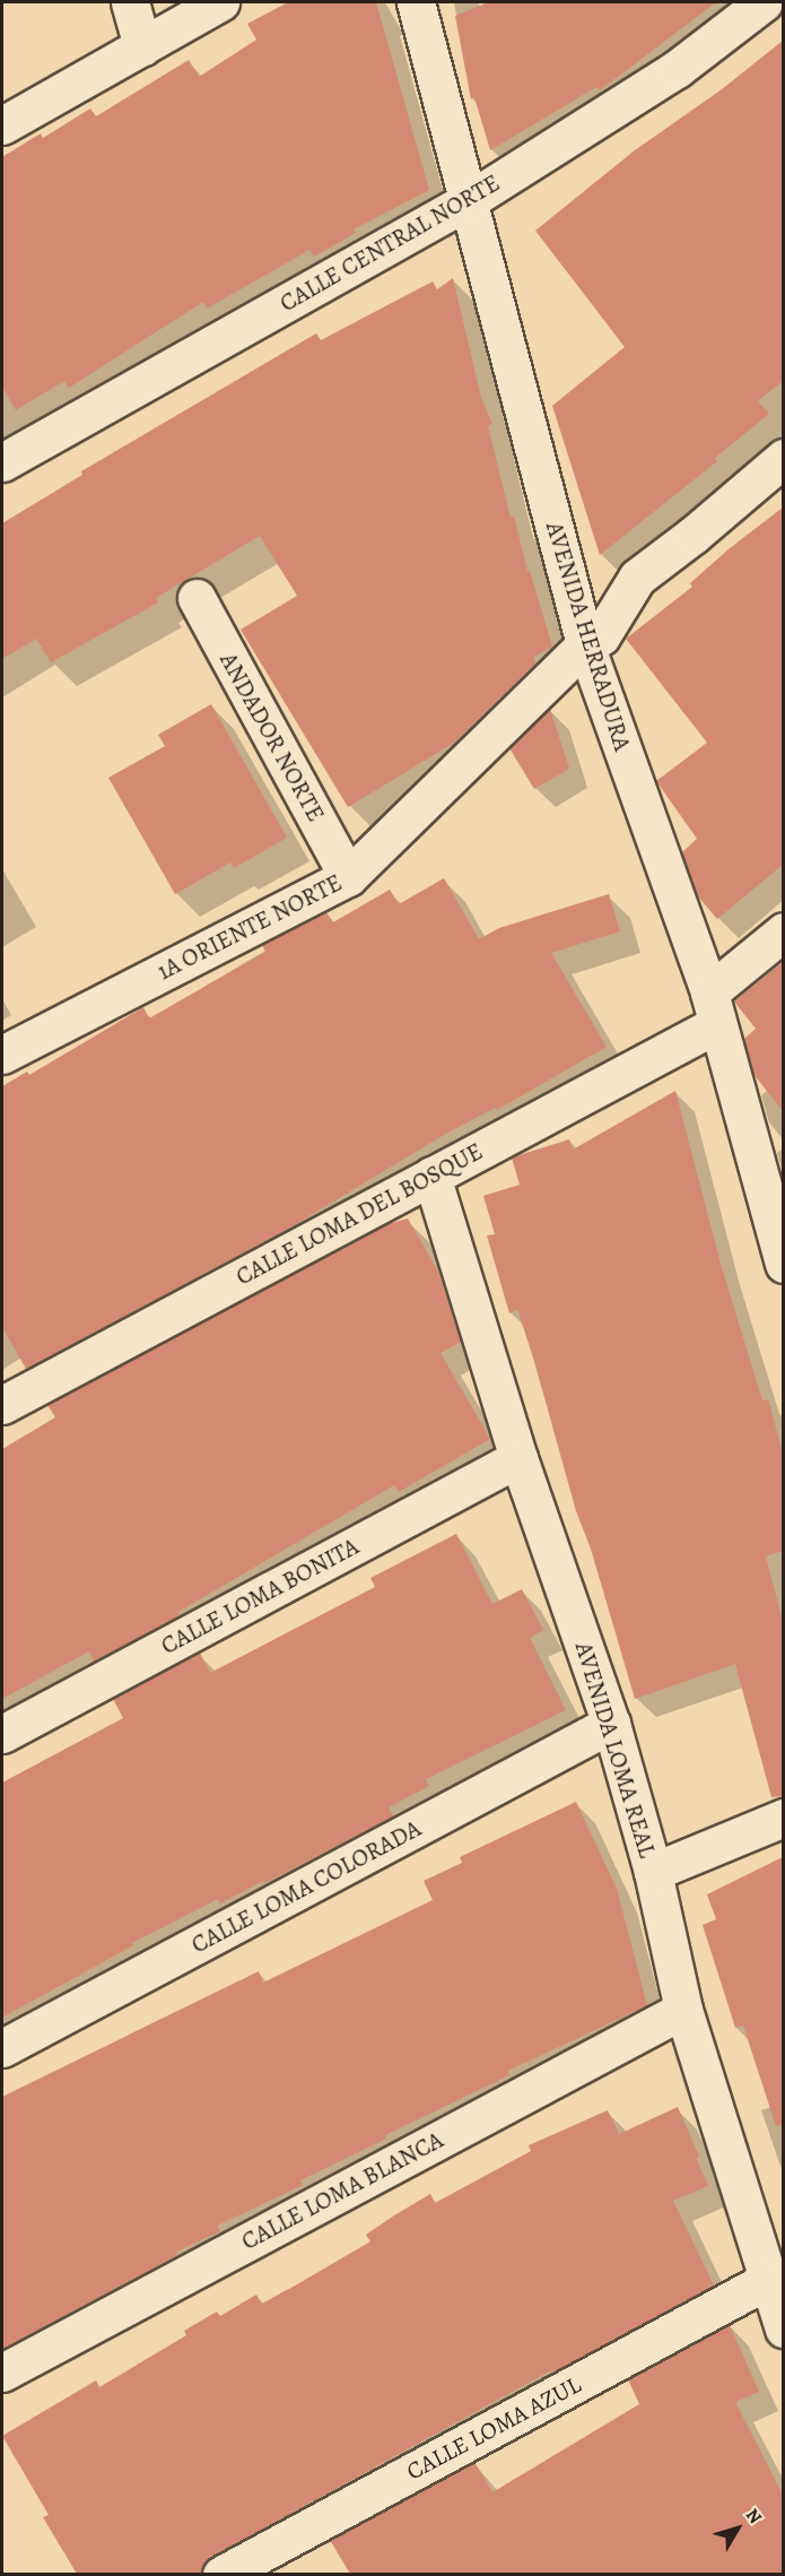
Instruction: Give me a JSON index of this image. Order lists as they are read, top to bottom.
{
  "streets": {
    "street": [
      "CALLE CENTRAL NORTE",
      "AVENIDA HERRADURA",
      "ANDADOR NORTE",
      "1A ORIENTE NORTE",
      "CALLE LOMA DEL BOSQUE",
      "CALLE LOMA BONITA",
      "AVENIDA LOMA REAL",
      "CALLE LOMA COLORADA",
      "CALLE LOMA BLANCA",
      "CALLE LOMA AZUL"
    ]
  },
  "crossings": [
    ["CALLE CENTRAL NORTE", "AVENIDA HERRADURA"],
    ["AVENIDA HERRADURA", "1A ORIENTE NORTE"],
    ["AVENIDA HERRADURA", "CALLE LOMA DEL BOSQUE"],
    ["ANDADOR NORTE", "1A ORIENTE NORTE"],
    ["CALLE LOMA DEL BOSQUE", "AVENIDA LOMA REAL"],
    ["CALLE LOMA BONITA", "AVENIDA LOMA REAL"],
    ["AVENIDA LOMA REAL", "CALLE LOMA COLORADA"],
    ["AVENIDA LOMA REAL", "CALLE LOMA BLANCA"],
    ["AVENIDA LOMA REAL", "CALLE LOMA AZUL"]
  ],
  "north": "top right"
}
